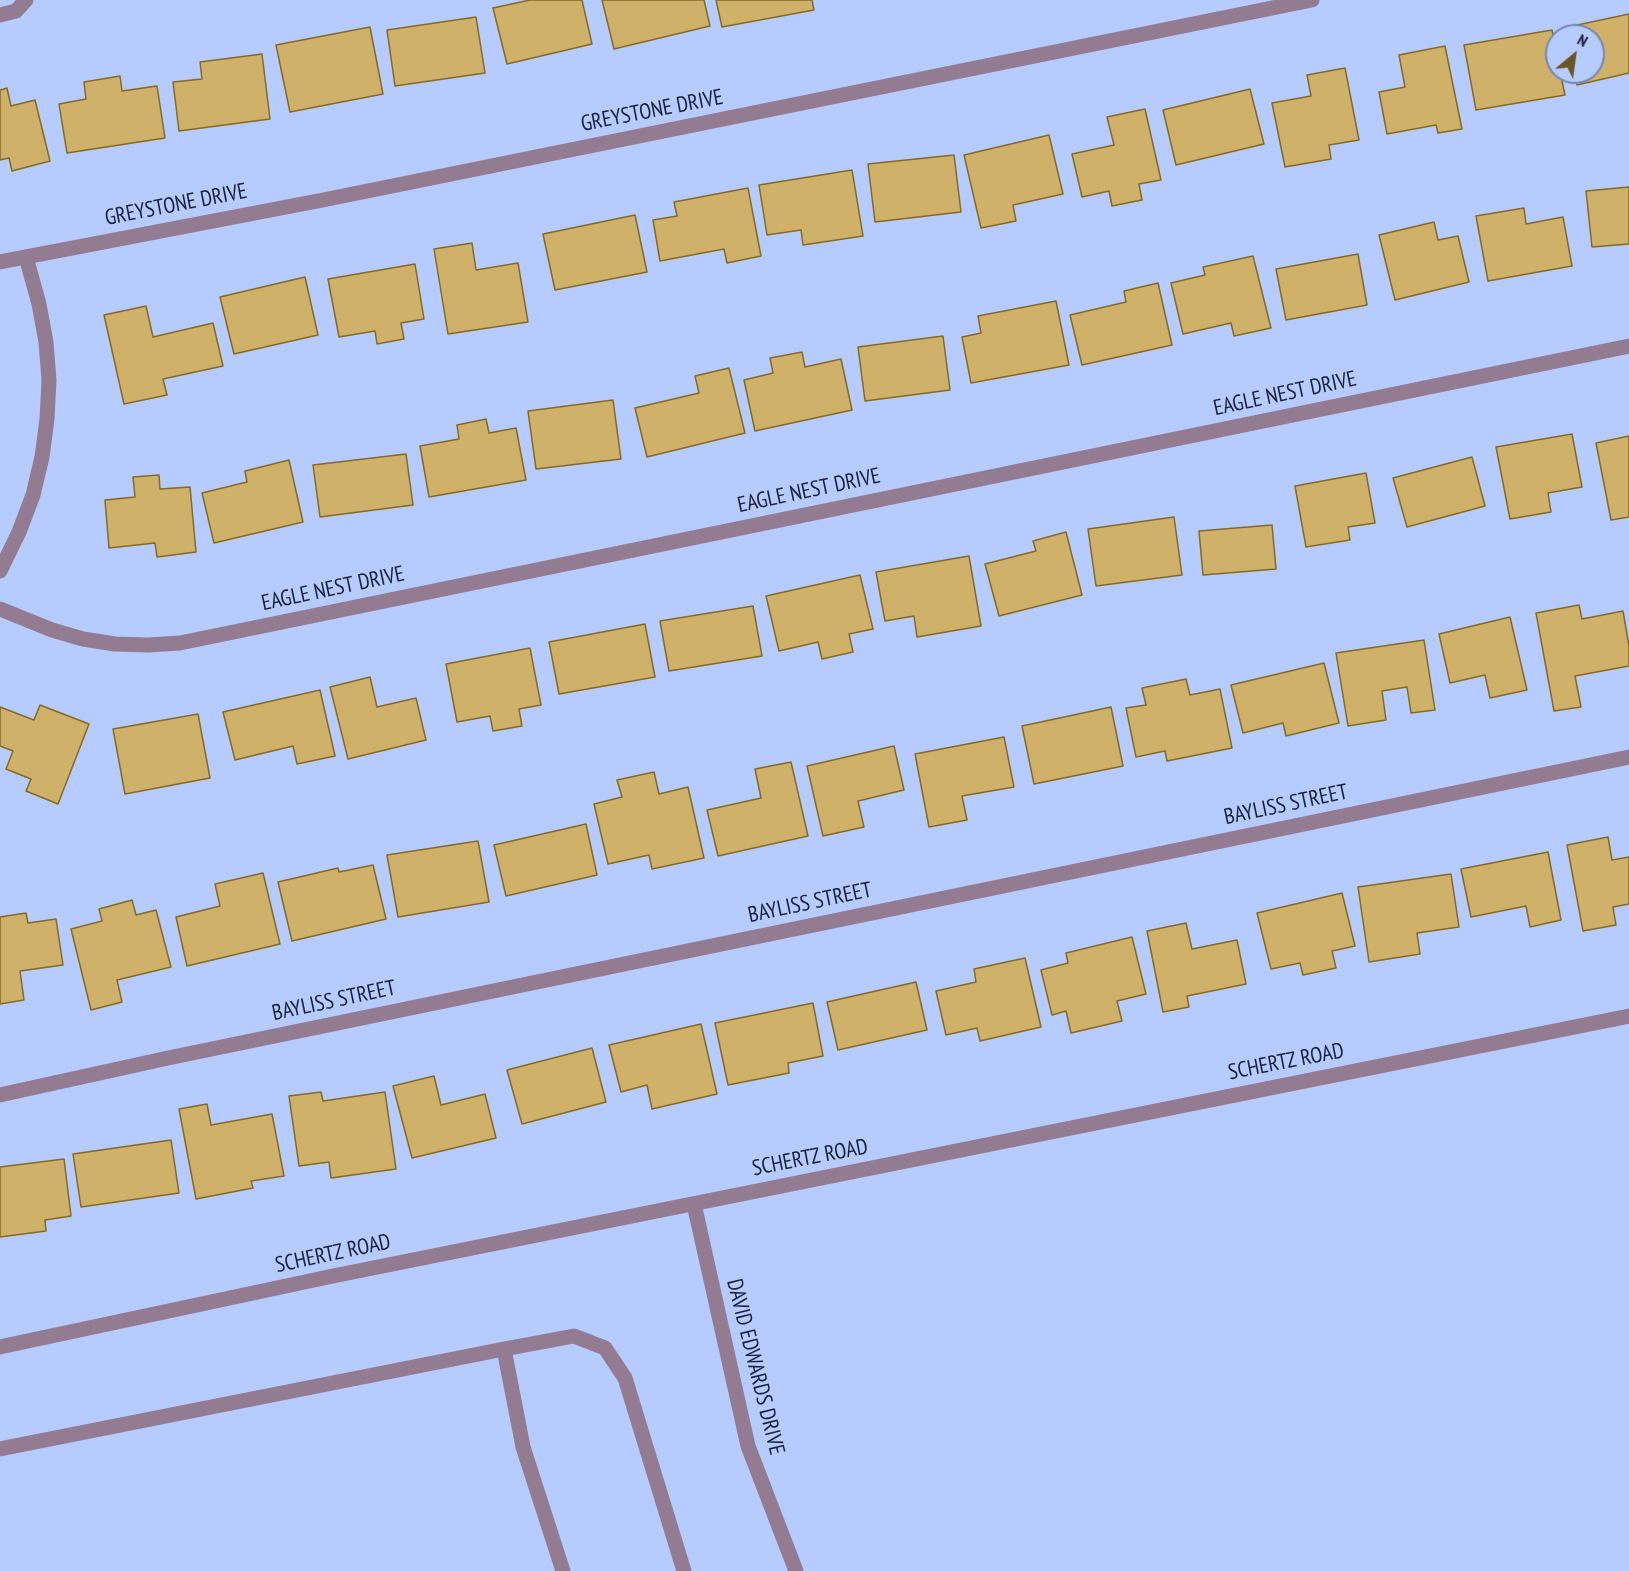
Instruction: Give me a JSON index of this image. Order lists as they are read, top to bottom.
{
  "streets": {
    "street": [
      "GREYSTONE DRIVE",
      "EAGLE NEST DRIVE",
      "BAYLISS STREET",
      "SCHERTZ ROAD",
      "DAVID EDWARDS DRIVE"
    ]
  },
  "crossings": [
    ["SCHERTZ ROAD", "DAVID EDWARDS DRIVE"]
  ],
  "north": "top right"
}
